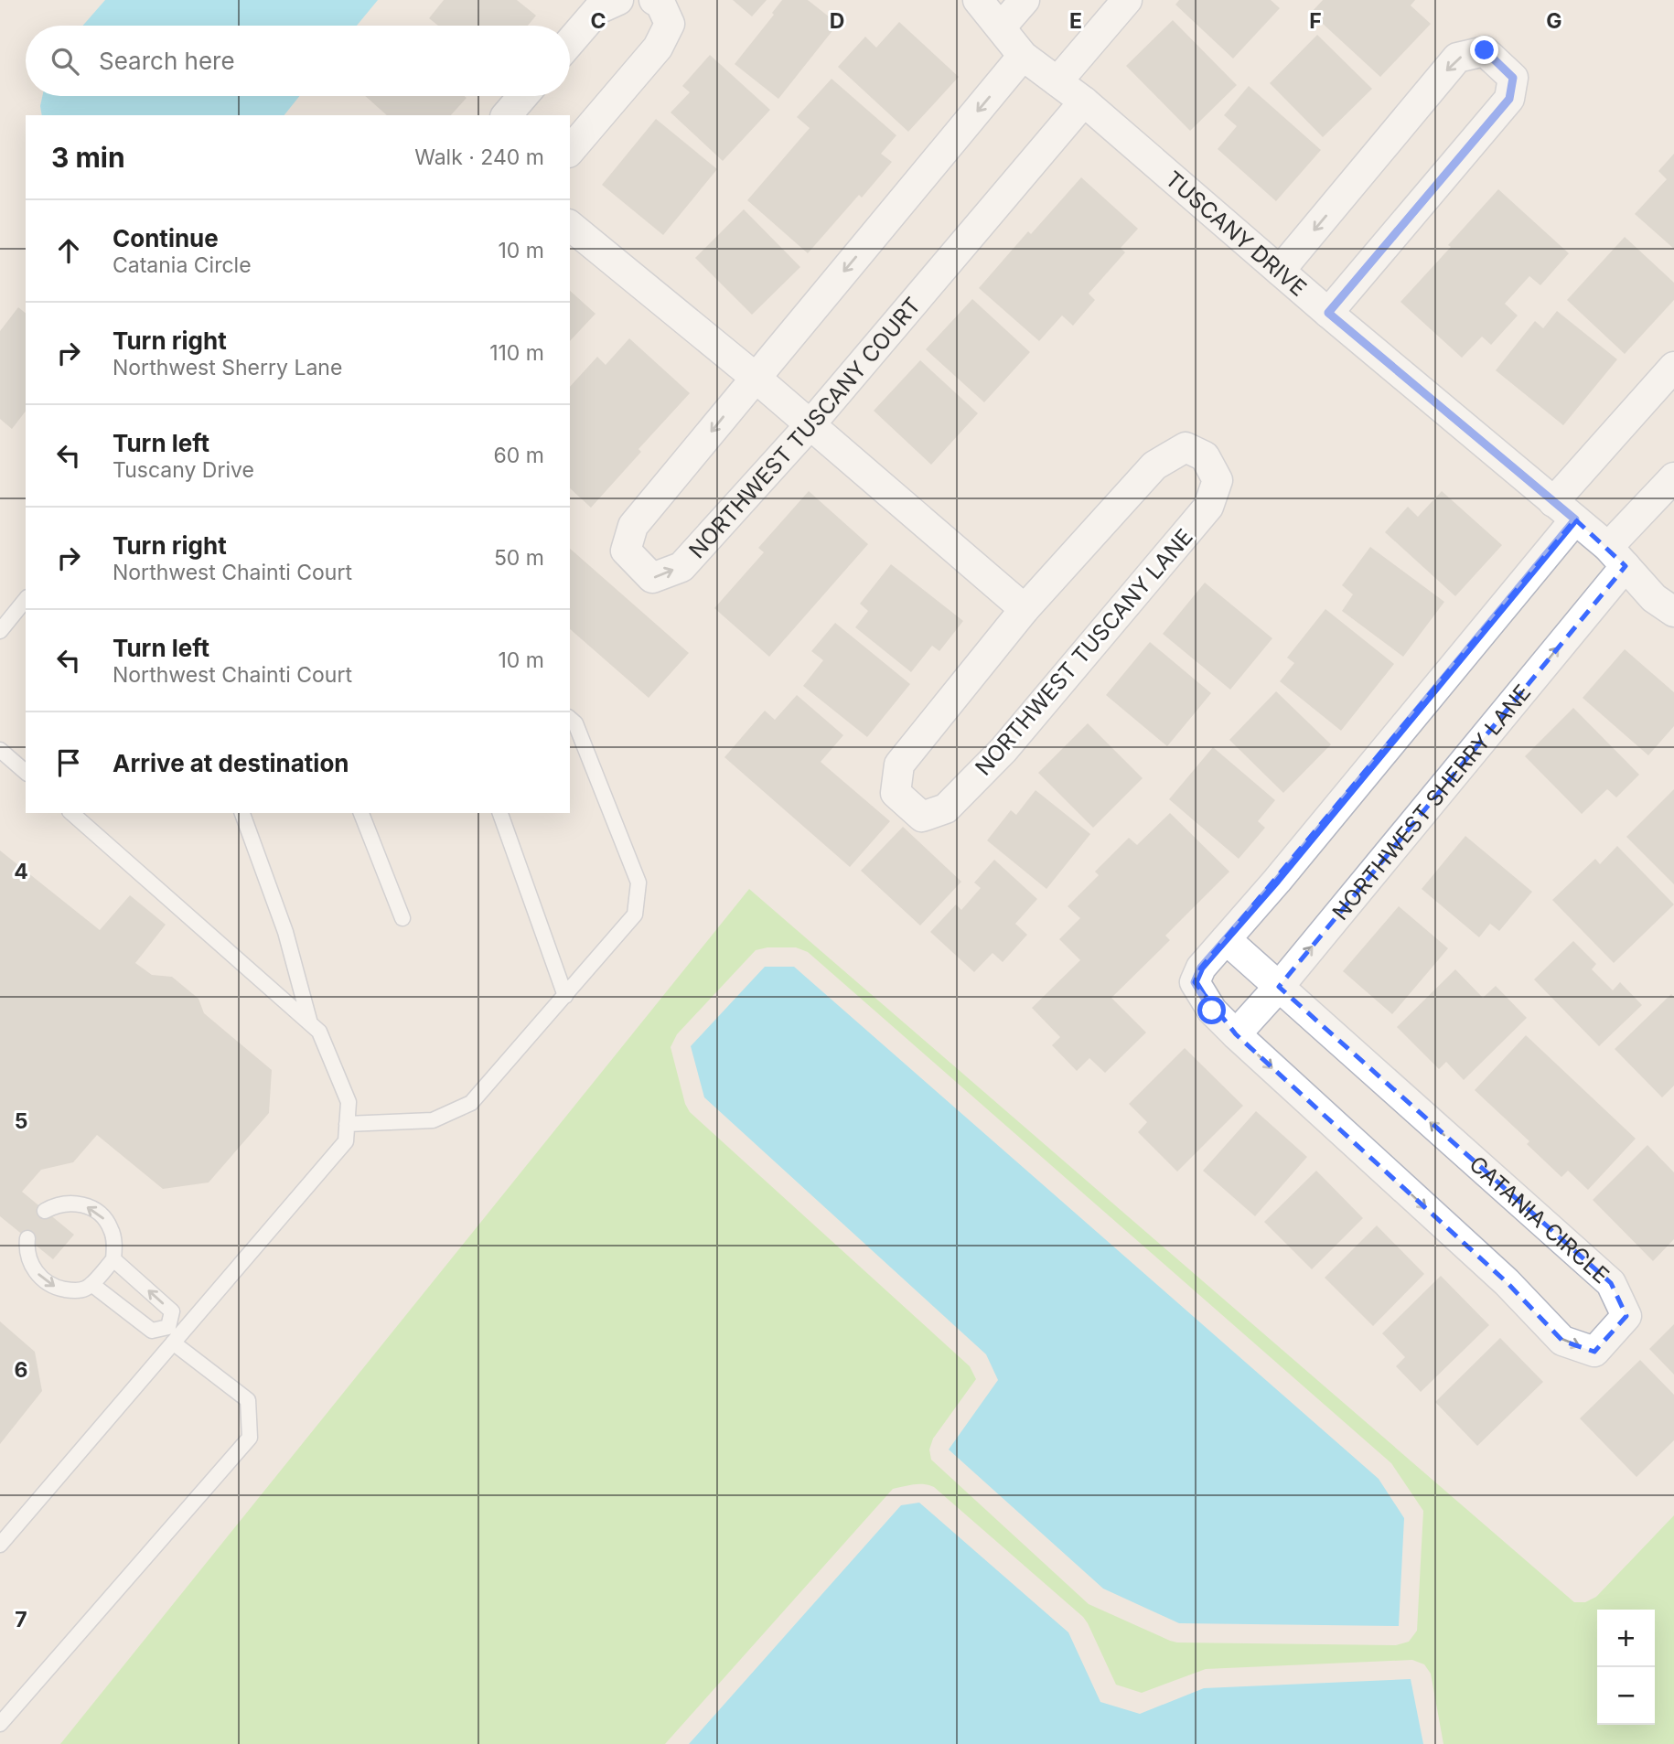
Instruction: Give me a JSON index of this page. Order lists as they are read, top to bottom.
{
  "streets": {
    "street": [
      "TUSCANY DRIVE",
      "NORTHWEST TUSCANY COURT",
      "NORTHWEST TUSCANY LANE",
      "NORTHWEST SHERRY LANE",
      "CATANIA CIRCLE"
    ]
  },
  "crossings": [
    ["TUSCANY DRIVE", "NORTHWEST TUSCANY COURT"],
    ["TUSCANY DRIVE", "NORTHWEST SHERRY LANE"],
    ["NORTHWEST SHERRY LANE", "CATANIA CIRCLE"]
  ],
  "page": {
    "search": "Search here",
    "heading": ["3 min", "Walk · 240 m"],
    "list": [
      ["Continue", "Catania Circle", "10 m"],
      ["Turn right", "Northwest Sherry Lane", "110 m"],
      ["Turn left", "Tuscany Drive", "60 m"],
      ["Turn right", "Northwest Chainti Court", "50 m"],
      ["Turn left", "Northwest Chainti Court", "10 m"],
      "Arrive at destination"
    ],
    "map_buttons": ["+", "−"]
  },
  "grid": {
    "columns": [
      "C",
      "D",
      "E",
      "F",
      "G"
    ],
    "rows": [
      "4",
      "5",
      "6",
      "7"
    ]
  }
}
